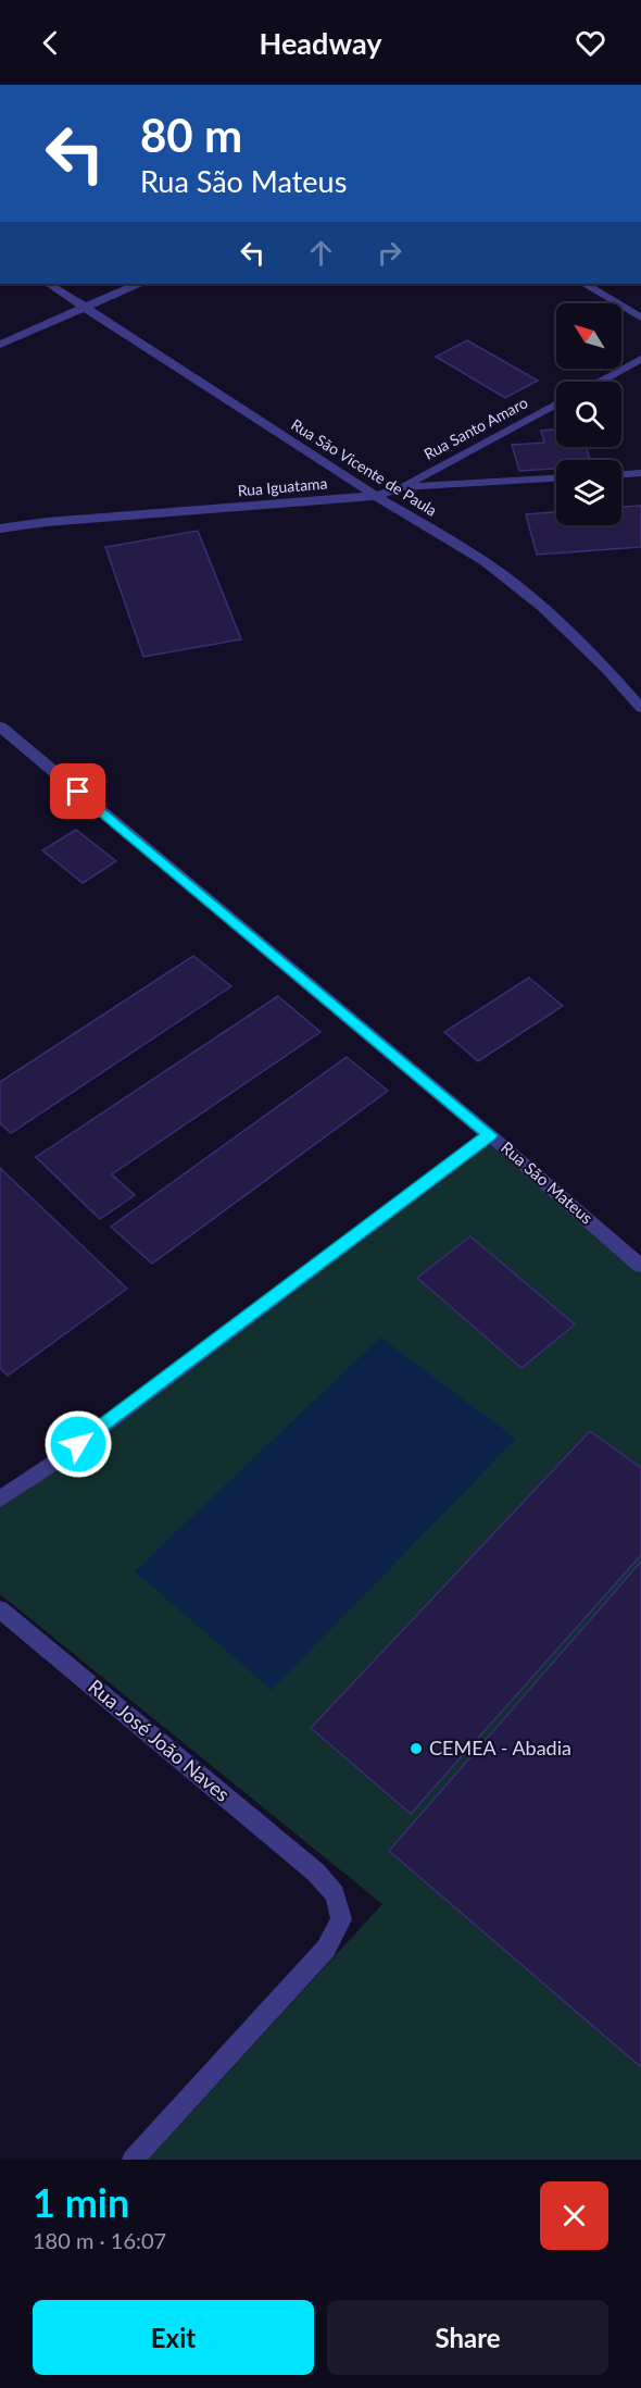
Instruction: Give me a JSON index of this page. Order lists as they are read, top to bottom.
{
  "streets": {
    "street": [
      "Rua Santo Amaro",
      "Rua São Vicente de Paula",
      "Rua Iguatama",
      "Rua São Mateus",
      "Rua José João Naves"
    ]
  },
  "crossings": [
    ["Rua Santo Amaro", "Rua Iguatama"],
    ["Rua São Vicente de Paula", "Rua Iguatama"]
  ],
  "places": ["CEMEA - Abadia"],
  "north": "top left",
  "page": {
    "header": "Headway",
    "turn": ["80 m", "Rua São Mateus"],
    "heading": ["1 min", "180 m · 16:07"],
    "buttons": ["Exit", "Share"]
  }
}
